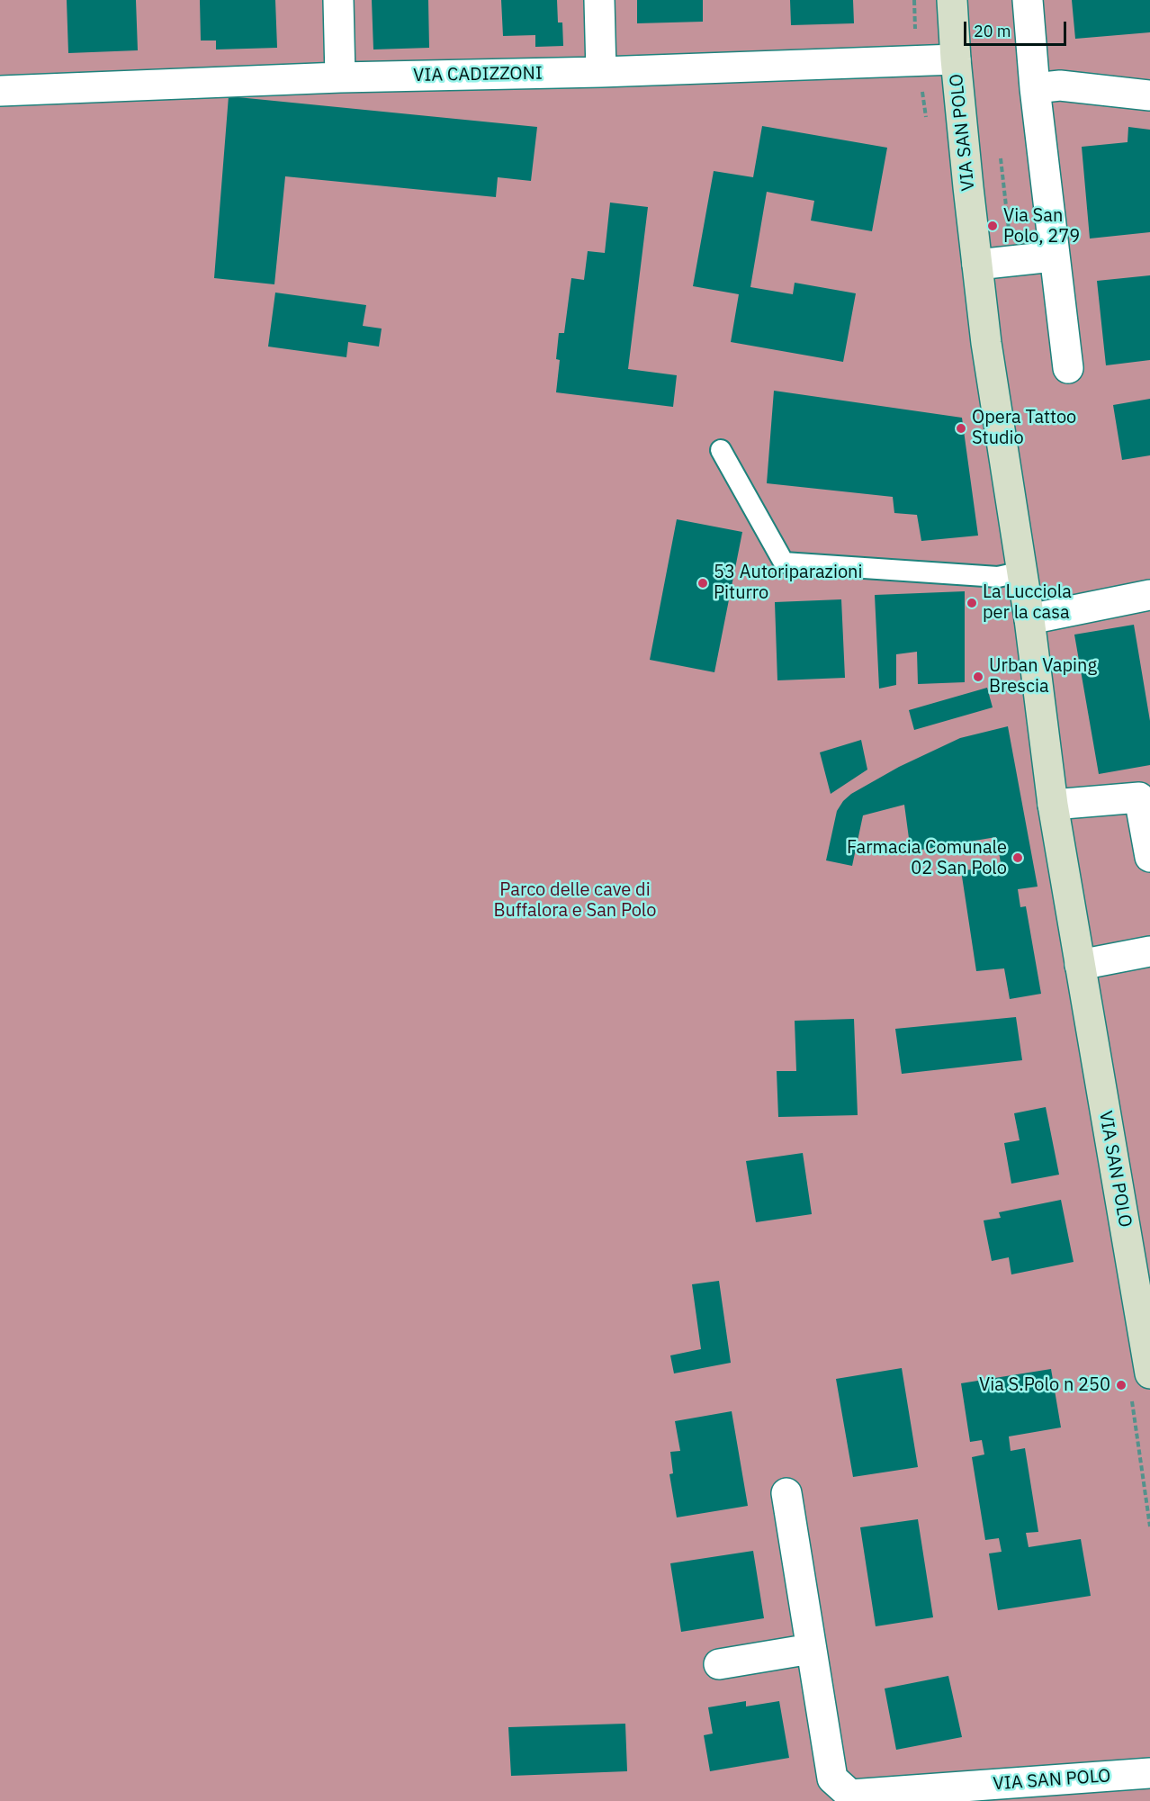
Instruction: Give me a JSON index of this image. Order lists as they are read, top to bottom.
{
  "streets": {
    "main road": ["VIA SAN POLO"],
    "street": ["VIA CADIZZONI"]
  },
  "crossings": [
    ["VIA CADIZZONI", "VIA SAN POLO"]
  ],
  "parks": ["Parco delle cave di Buffalora e San Polo"],
  "places": [
    "Via San Polo, 279",
    "Opera Tattoo Studio",
    "53 Autoriparazioni Piturro",
    "La Lucciola per la casa",
    "Urban Vaping Brescia",
    "Farmacia Comunale 02 San Polo",
    "Via S.Polo n 250"
  ],
  "scale_bar": "20 m"
}
